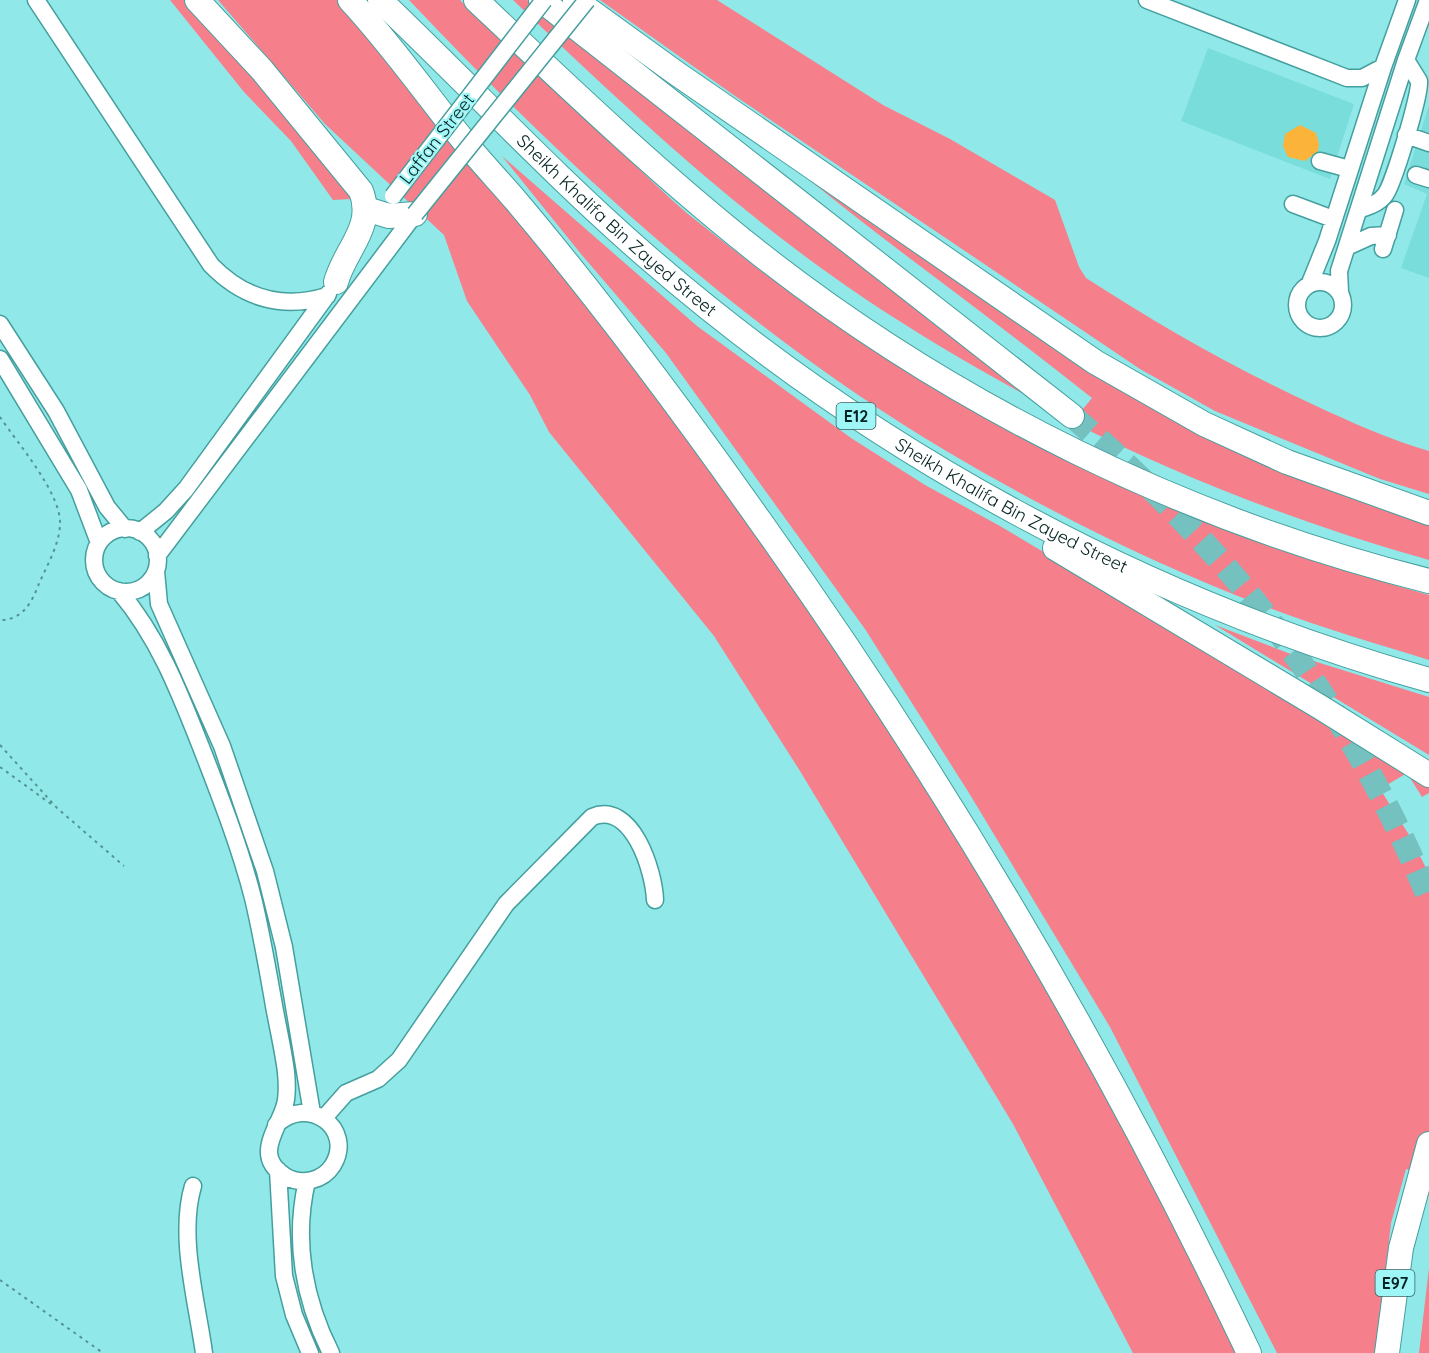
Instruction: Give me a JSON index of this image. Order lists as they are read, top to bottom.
{
  "streets": {
    "highway": ["Sheikh Khalifa Bin Zayed Street", "E12", "E97"],
    "street": ["Laffan Street"]
  }
}
